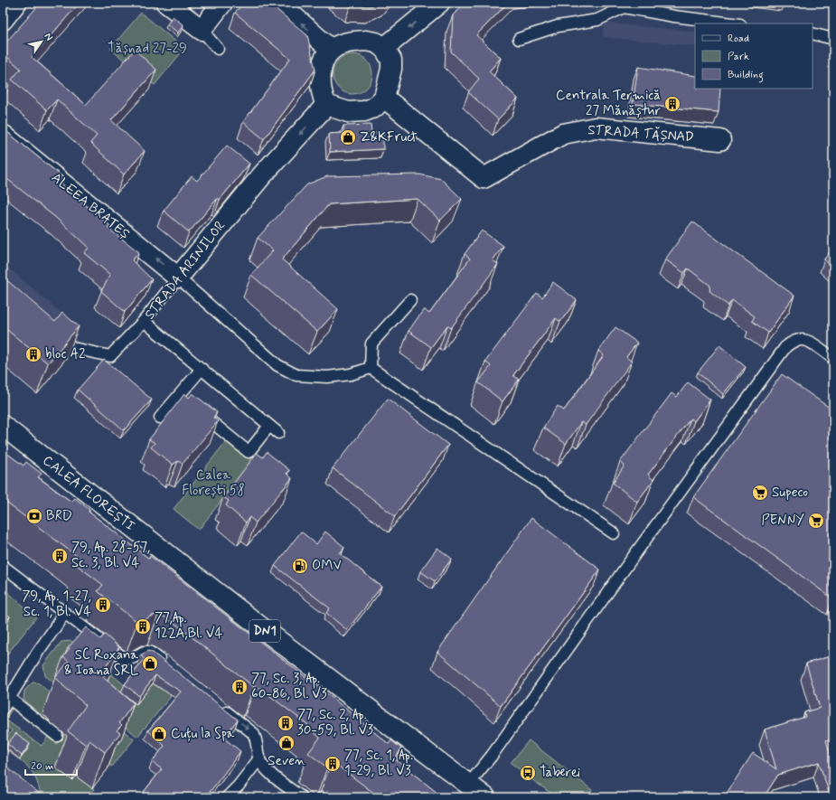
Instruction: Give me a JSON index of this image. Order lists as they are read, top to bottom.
{
  "streets": {
    "street": [
      "STRADA TĂȘNAD",
      "ALEEA BRATEȘ",
      "STRADA ARINILOR",
      "CALEA FLOREȘTI",
      "DN1"
    ]
  },
  "crossings": [
    ["STRADA TĂȘNAD", "STRADA ARINILOR"],
    ["ALEEA BRATEȘ", "STRADA ARINILOR"]
  ],
  "one_way": ["ALEEA BRATEȘ", "STRADA ARINILOR"],
  "parks": ["Tășnad 27-29", "Calea Florești 58"],
  "places": {
    "building": [
      "Centrala Termică 27 Mănăștur",
      "bloc A2",
      "79, Ap. 28-57, Sc. 3, Bl. V4",
      "79, Ap. 1-27, Sc. 1, Bl. V4",
      "77,Ap. 122A,Bl. V4",
      "77, Sc. 3, Ap. 60-86, Bl. V3",
      "77, Sc. 2, Ap. 30-59, Bl. V3",
      "77, Sc. 1, Ap. 1-29, Bl. V3"
    ],
    "shop": [
      "Z&KFruct",
      "SC Roxana & Ioana SRL",
      "Cuțu la Spa",
      "Seven"
    ],
    "supermarket": ["Supeco", "PENNY"],
    "bank": ["BRD"],
    "fuel station": ["OMV"],
    "bus stop": ["Taberei"]
  },
  "legend": ["Road", "Park", "Building"],
  "scale_bar": "20 m",
  "north": "top right"
}
